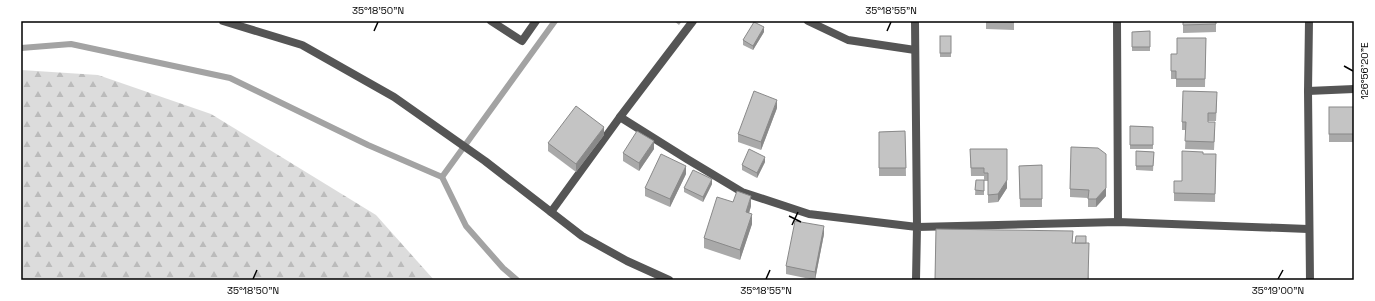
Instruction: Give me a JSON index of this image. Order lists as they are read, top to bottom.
{
  "coordinates": [
    "35°18'50\"N",
    "35°18'55\"N",
    "126°56'20\"E",
    "35°19'00\"N"
  ]
}
